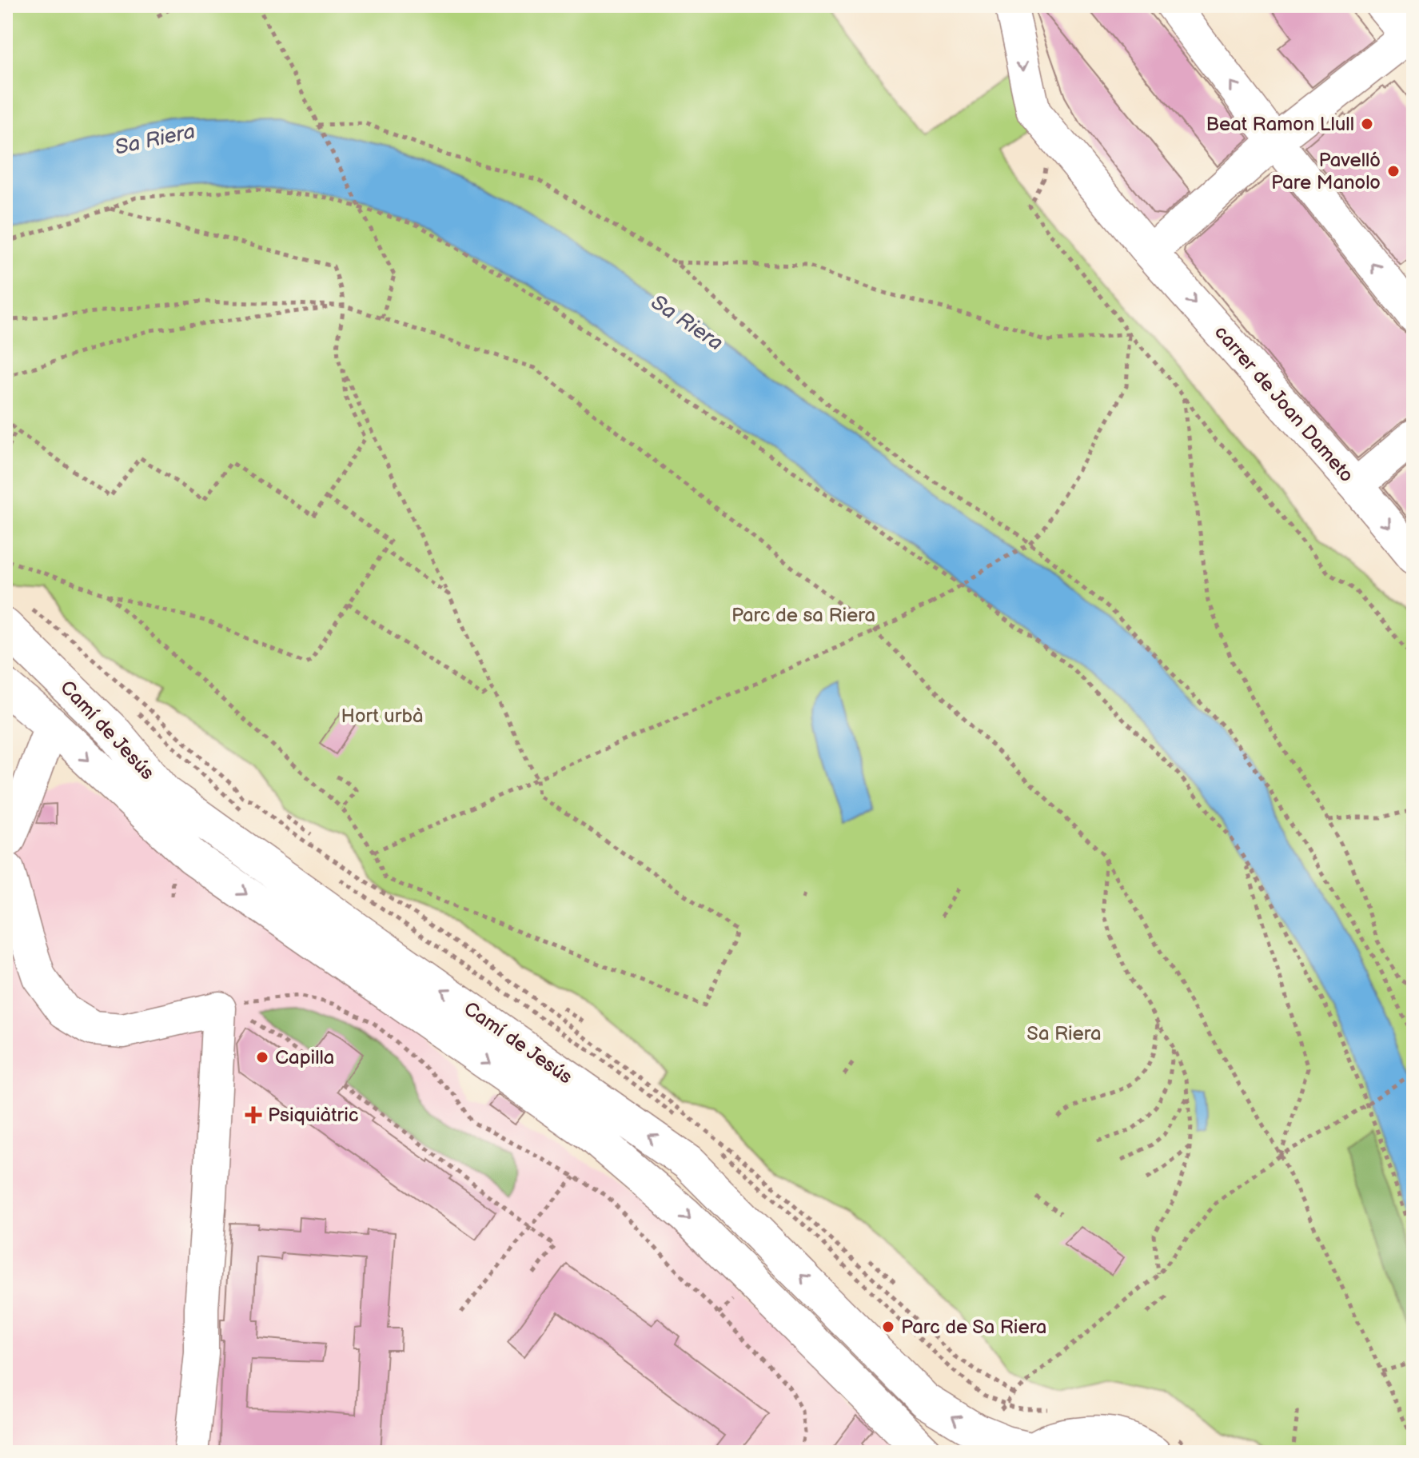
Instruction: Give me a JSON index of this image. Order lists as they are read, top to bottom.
{
  "streets": {
    "main road": ["Camí de Jesús"],
    "street": ["carrer de Joan Dameto"]
  },
  "water": ["Sa Riera"],
  "parks": ["Parc de sa Riera", "Hort urbà", "Sa Riera"],
  "places": {
    "other": [
      "Beat Ramon Llull",
      "Pavelló Pare Manolo",
      "Capilla",
      "Parc de Sa Riera"
    ],
    "health": ["Psiquiàtric"]
  }
}
